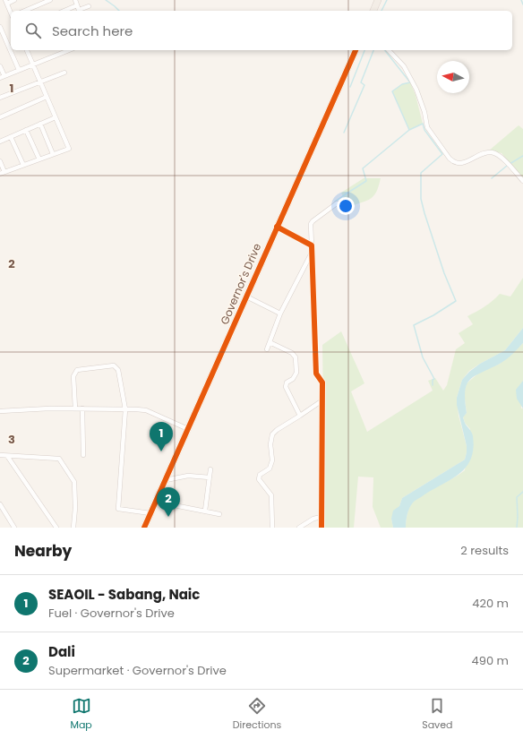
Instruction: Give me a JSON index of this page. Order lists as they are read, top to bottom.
{
  "streets": {
    "main road": ["Governor's Drive"]
  },
  "north": "left",
  "page": {
    "search": "Search here",
    "pins": ["1", "2"],
    "heading": ["Nearby", "2 results"],
    "list": [
      {
        "mark": "1",
        "name": "SEAOIL - Sabang, Naic",
        "note": "Fuel · Governor's Drive",
        "value": "420 m"
      },
      {
        "mark": "2",
        "name": "Dali",
        "note": "Supermarket · Governor's Drive",
        "value": "490 m"
      }
    ],
    "nav": ["Map", "Directions", "Saved"]
  },
  "grid": {
    "rows": ["1", "2", "3"]
  }
}
